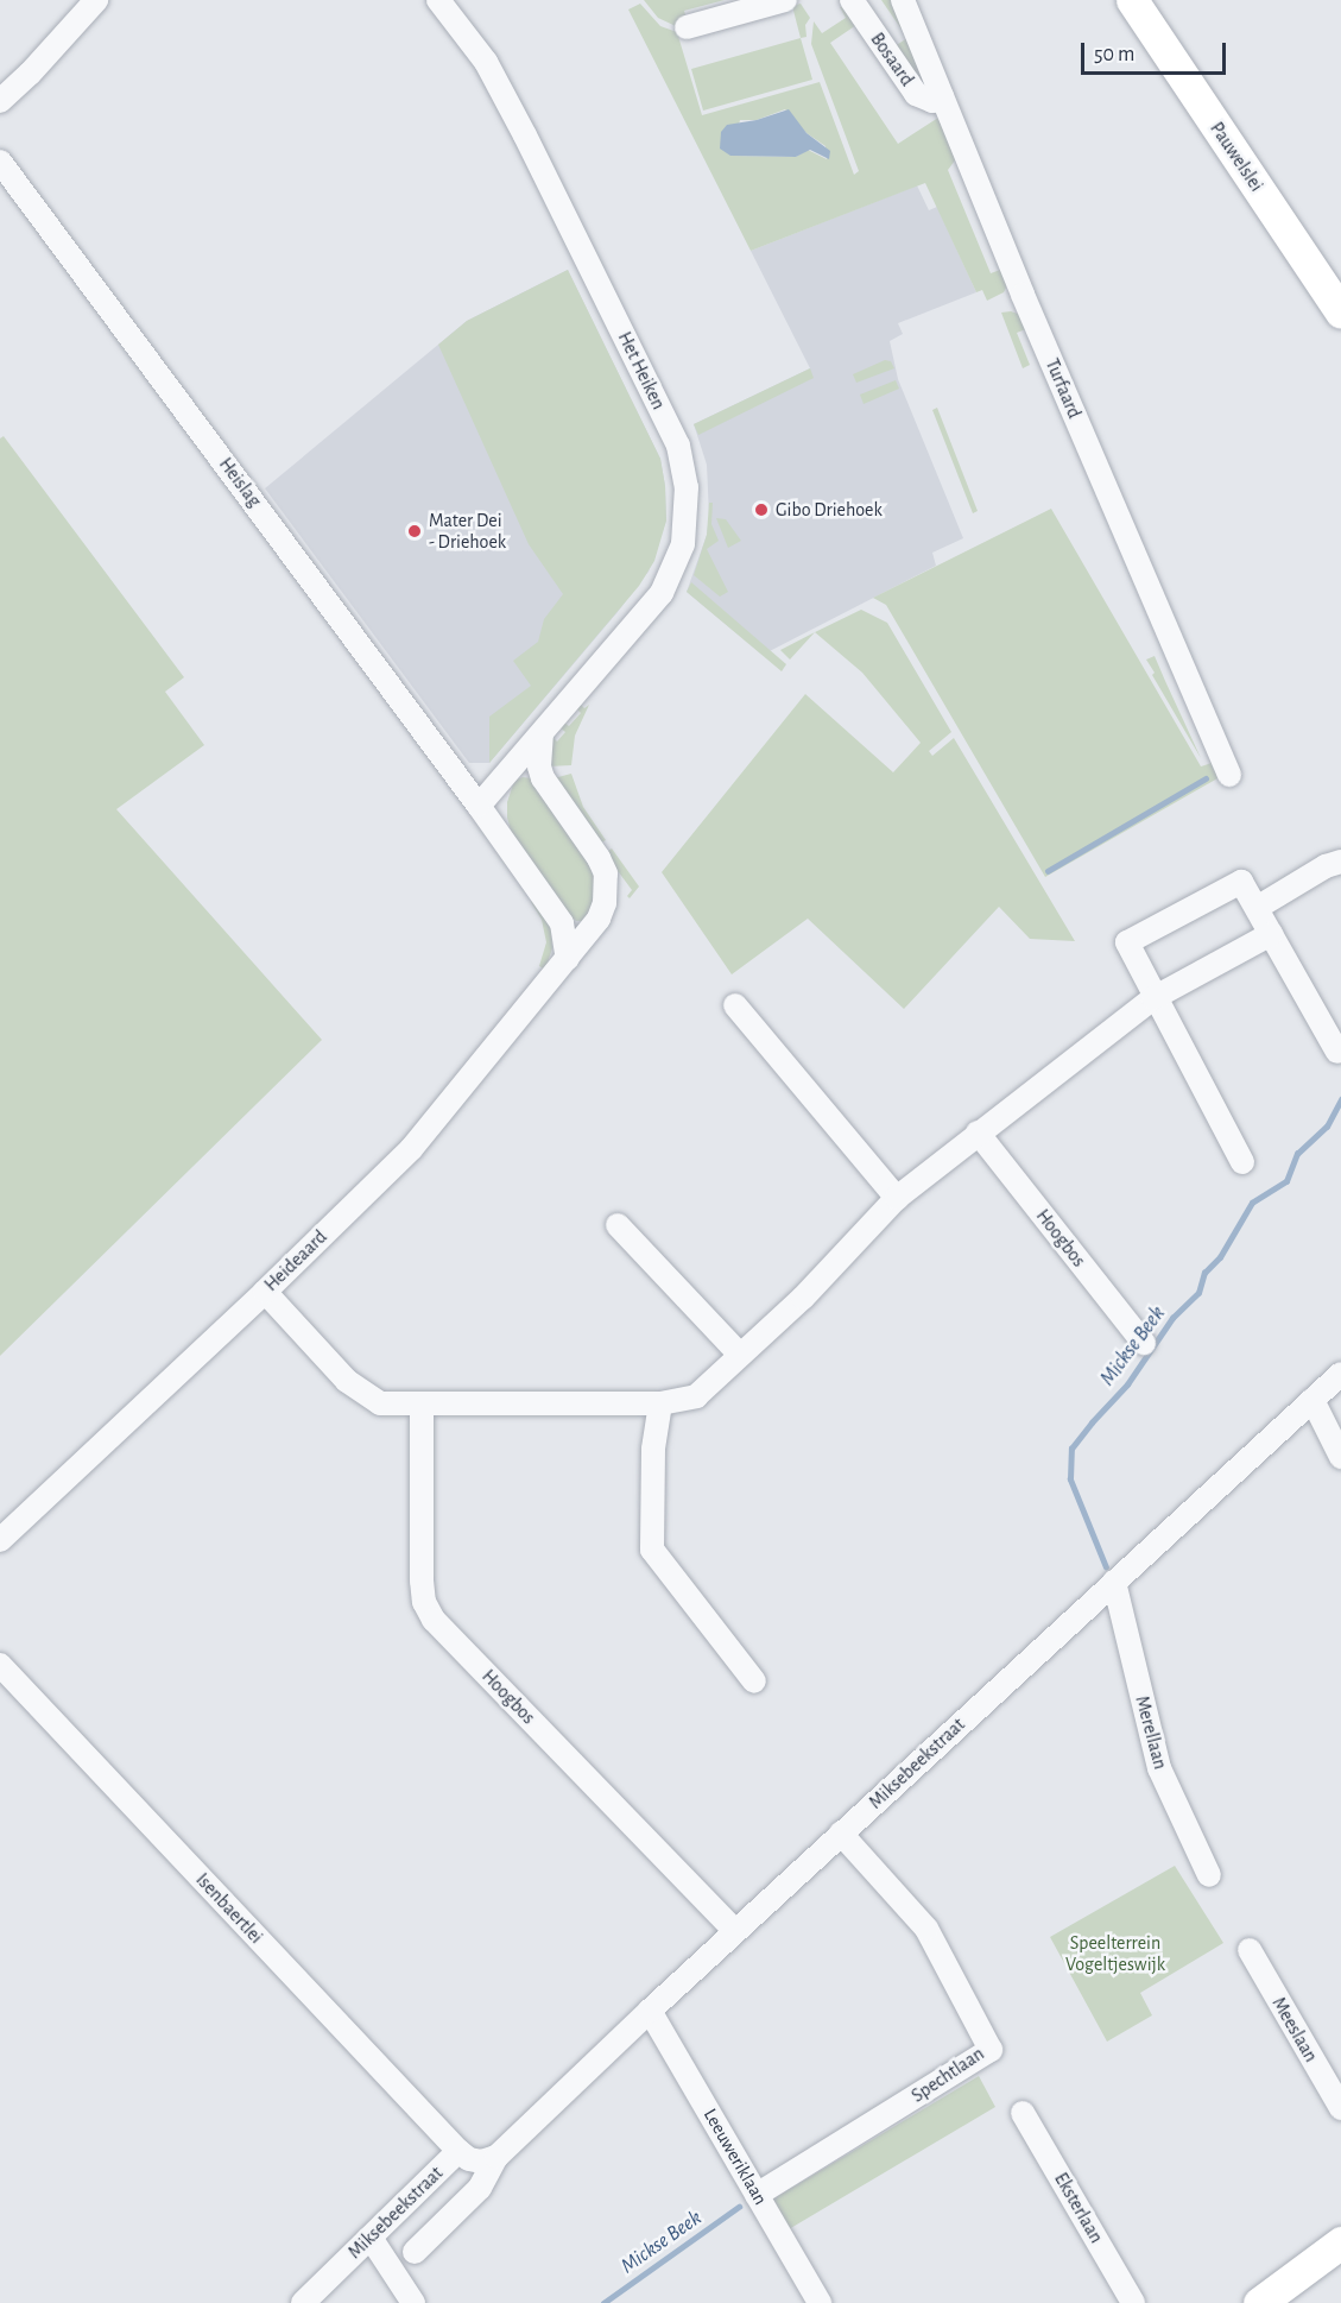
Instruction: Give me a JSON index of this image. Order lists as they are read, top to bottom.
{
  "streets": {
    "street": [
      "Bosaard",
      "Pauwelslei",
      "Het Heiken",
      "Turfaard",
      "Heislag",
      "Hoogbos",
      "Heideaard",
      "Merellaan",
      "Miksebeekstraat",
      "Isenbaertlei",
      "Meeslaan",
      "Spechtlaan",
      "Leeuweriklaan",
      "Eksterlaan"
    ]
  },
  "crossings": [
    ["Bosaard", "Turfaard"],
    ["Het Heiken", "Heislag"],
    ["Hoogbos", "Miksebeekstraat"],
    ["Merellaan", "Miksebeekstraat"],
    ["Miksebeekstraat", "Isenbaertlei"],
    ["Miksebeekstraat", "Spechtlaan"],
    ["Miksebeekstraat", "Leeuweriklaan"],
    ["Spechtlaan", "Leeuweriklaan"]
  ],
  "water": ["Mickse Beek"],
  "parks": ["Speelterrein Vogeltjeswijk"],
  "places": ["Gibo Driehoek", "Mater Dei - Driehoek"],
  "scale_bar": "50 m"
}
